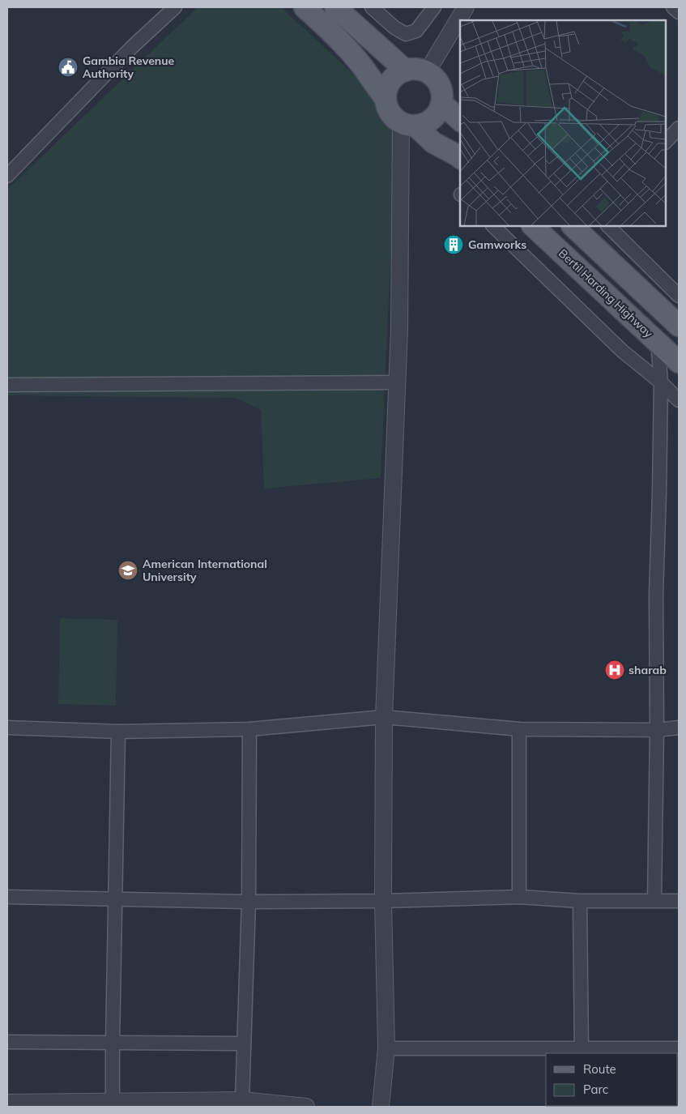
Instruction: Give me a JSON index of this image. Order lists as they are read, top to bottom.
{
  "streets": {
    "main road": ["Bertil Harding Highway"]
  },
  "places": {
    "public building": ["Gambia Revenue Authority"],
    "building": ["Gamworks"],
    "school or university": ["American International University"],
    "hospital": ["sharab"]
  },
  "legend": ["Route", "Parc"]
}
